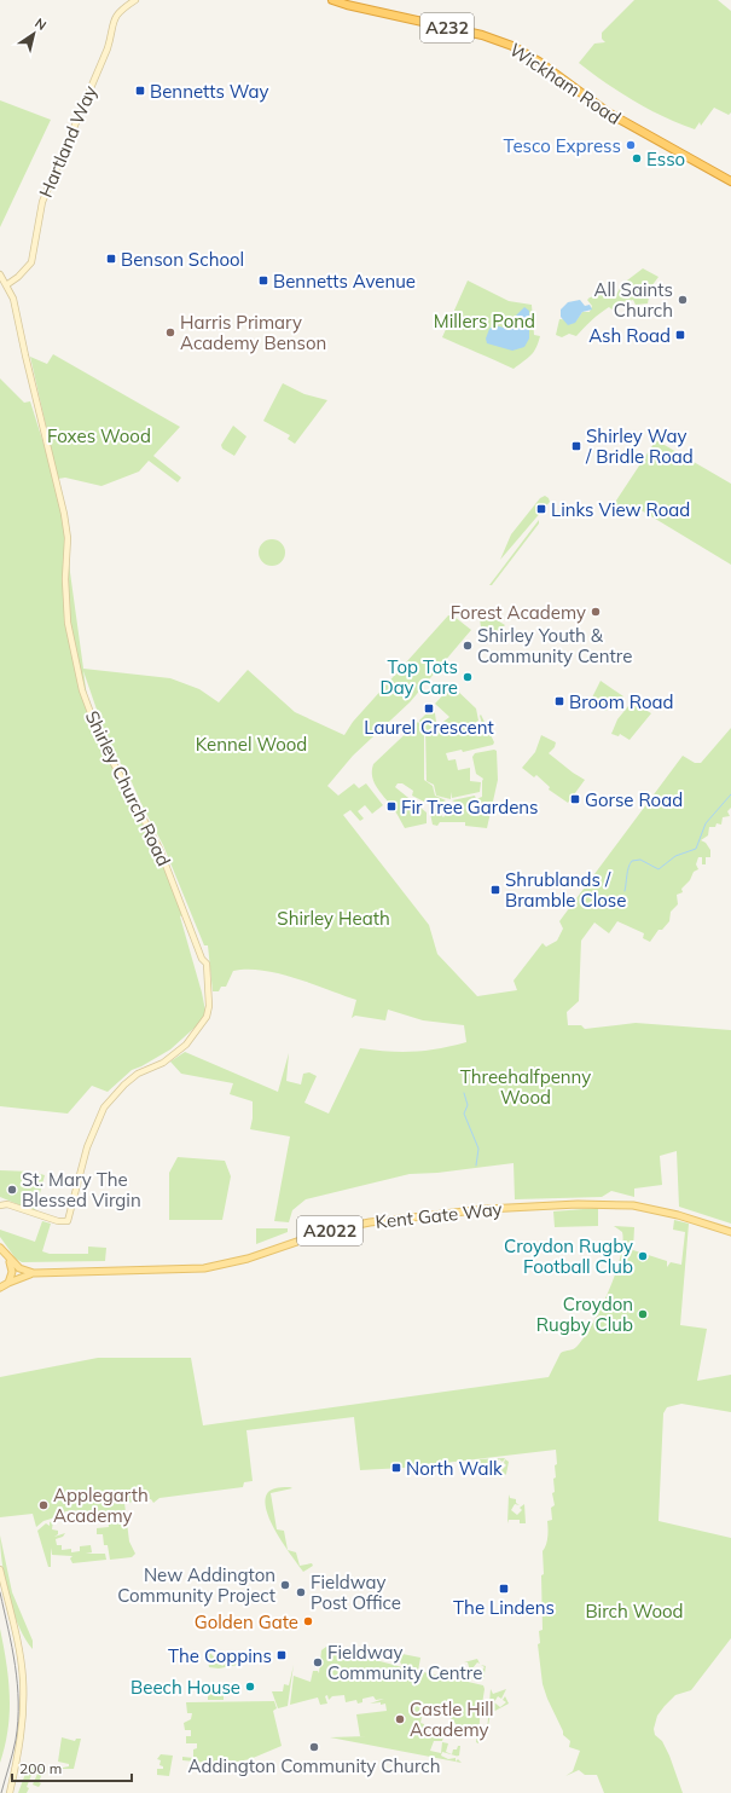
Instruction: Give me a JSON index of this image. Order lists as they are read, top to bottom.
{
  "streets": {
    "highway": ["A232", "Wickham Road"],
    "main road": ["Kent Gate Way", "A2022"],
    "street": ["Hartland Way", "Shirley Church Road"]
  },
  "crossings": [
    ["Hartland Way", "Shirley Church Road"]
  ],
  "parks": [
    "Millers Pond",
    "Foxes Wood",
    "Kennel Wood",
    "Shirley Heath",
    "Threehalfpenny Wood",
    "Birch Wood"
  ],
  "places": {
    "transit": [
      "Bennetts Way",
      "Benson School",
      "Bennetts Avenue",
      "Ash Road",
      "Shirley Way / Bridle Road",
      "Links View Road",
      "Broom Road",
      "Laurel Crescent",
      "Gorse Road",
      "Fir Tree Gardens",
      "Shrublands / Bramble Close",
      "North Walk",
      "The Lindens",
      "The Coppins"
    ],
    "other": [
      "Tesco Express",
      "Esso",
      "All Saints Church",
      "Harris Primary Academy Benson",
      "Forest Academy",
      "Shirley Youth & Community Centre",
      "Top Tots Day Care",
      "St. Mary The Blessed Virgin",
      "Croydon Rugby Football Club",
      "Croydon Rugby Club",
      "Applegarth Academy",
      "New Addington Community Project",
      "Fieldway Post Office",
      "Golden Gate",
      "Fieldway Community Centre",
      "Beech House",
      "Castle Hill Academy",
      "Addington Community Church"
    ]
  },
  "scale_bar": "200 m",
  "north": "top right"
}
